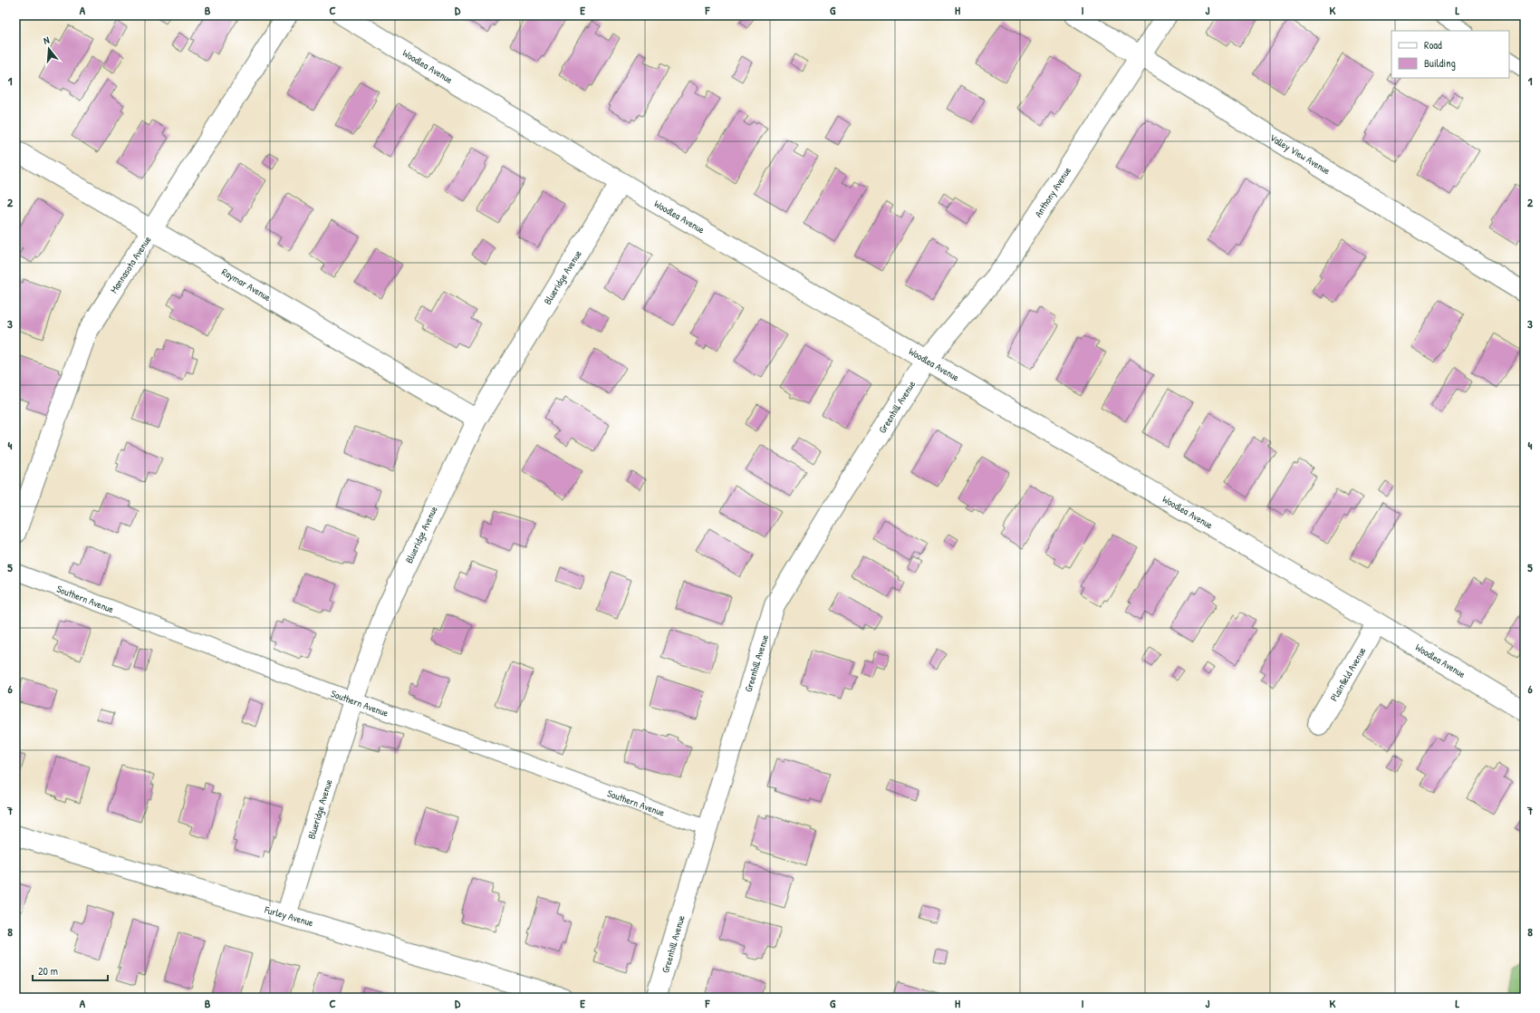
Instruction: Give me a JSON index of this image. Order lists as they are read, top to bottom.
{
  "streets": {
    "street": [
      "Woodlea Avenue",
      "Valley View Avenue",
      "Anthony Avenue",
      "Mannasota Avenue",
      "Blueridge Avenue",
      "Raymar Avenue",
      "Greenhill Avenue",
      "Plainfield Avenue",
      "Furley Avenue"
    ],
    "lane": ["Southern Avenue"]
  },
  "crossings": [
    ["Woodlea Avenue", "Anthony Avenue"],
    ["Woodlea Avenue", "Blueridge Avenue"],
    ["Woodlea Avenue", "Greenhill Avenue"],
    ["Woodlea Avenue", "Plainfield Avenue"],
    ["Valley View Avenue", "Anthony Avenue"],
    ["Anthony Avenue", "Greenhill Avenue"],
    ["Mannasota Avenue", "Raymar Avenue"],
    ["Blueridge Avenue", "Raymar Avenue"],
    ["Blueridge Avenue", "Southern Avenue"],
    ["Blueridge Avenue", "Furley Avenue"],
    ["Greenhill Avenue", "Southern Avenue"]
  ],
  "legend": ["Road", "Building"],
  "scale_bar": "20 m",
  "north": "top",
  "grid": {
    "columns": [
      "A",
      "B",
      "C",
      "D",
      "E",
      "F",
      "G",
      "H",
      "I",
      "J",
      "K",
      "L"
    ],
    "rows": [
      "1",
      "2",
      "3",
      "4",
      "5",
      "6",
      "7",
      "8"
    ]
  }
}
